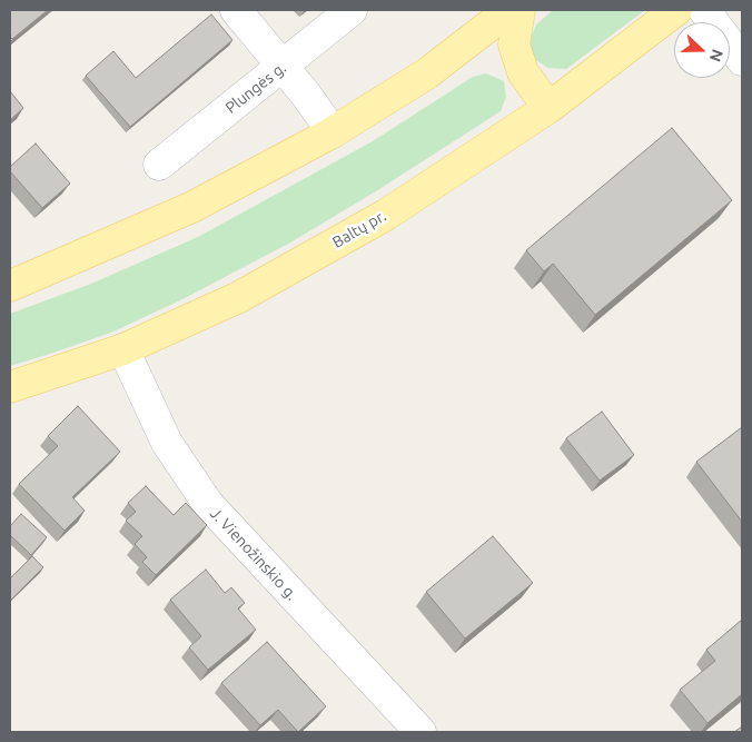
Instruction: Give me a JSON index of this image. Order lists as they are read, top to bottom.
{
  "streets": {
    "main road": ["Baltų pr."],
    "street": ["Plungės g.", "J. Vienožinskio g."]
  },
  "crossings": [
    ["Baltų pr.", "J. Vienožinskio g."]
  ],
  "north": "right"
}
